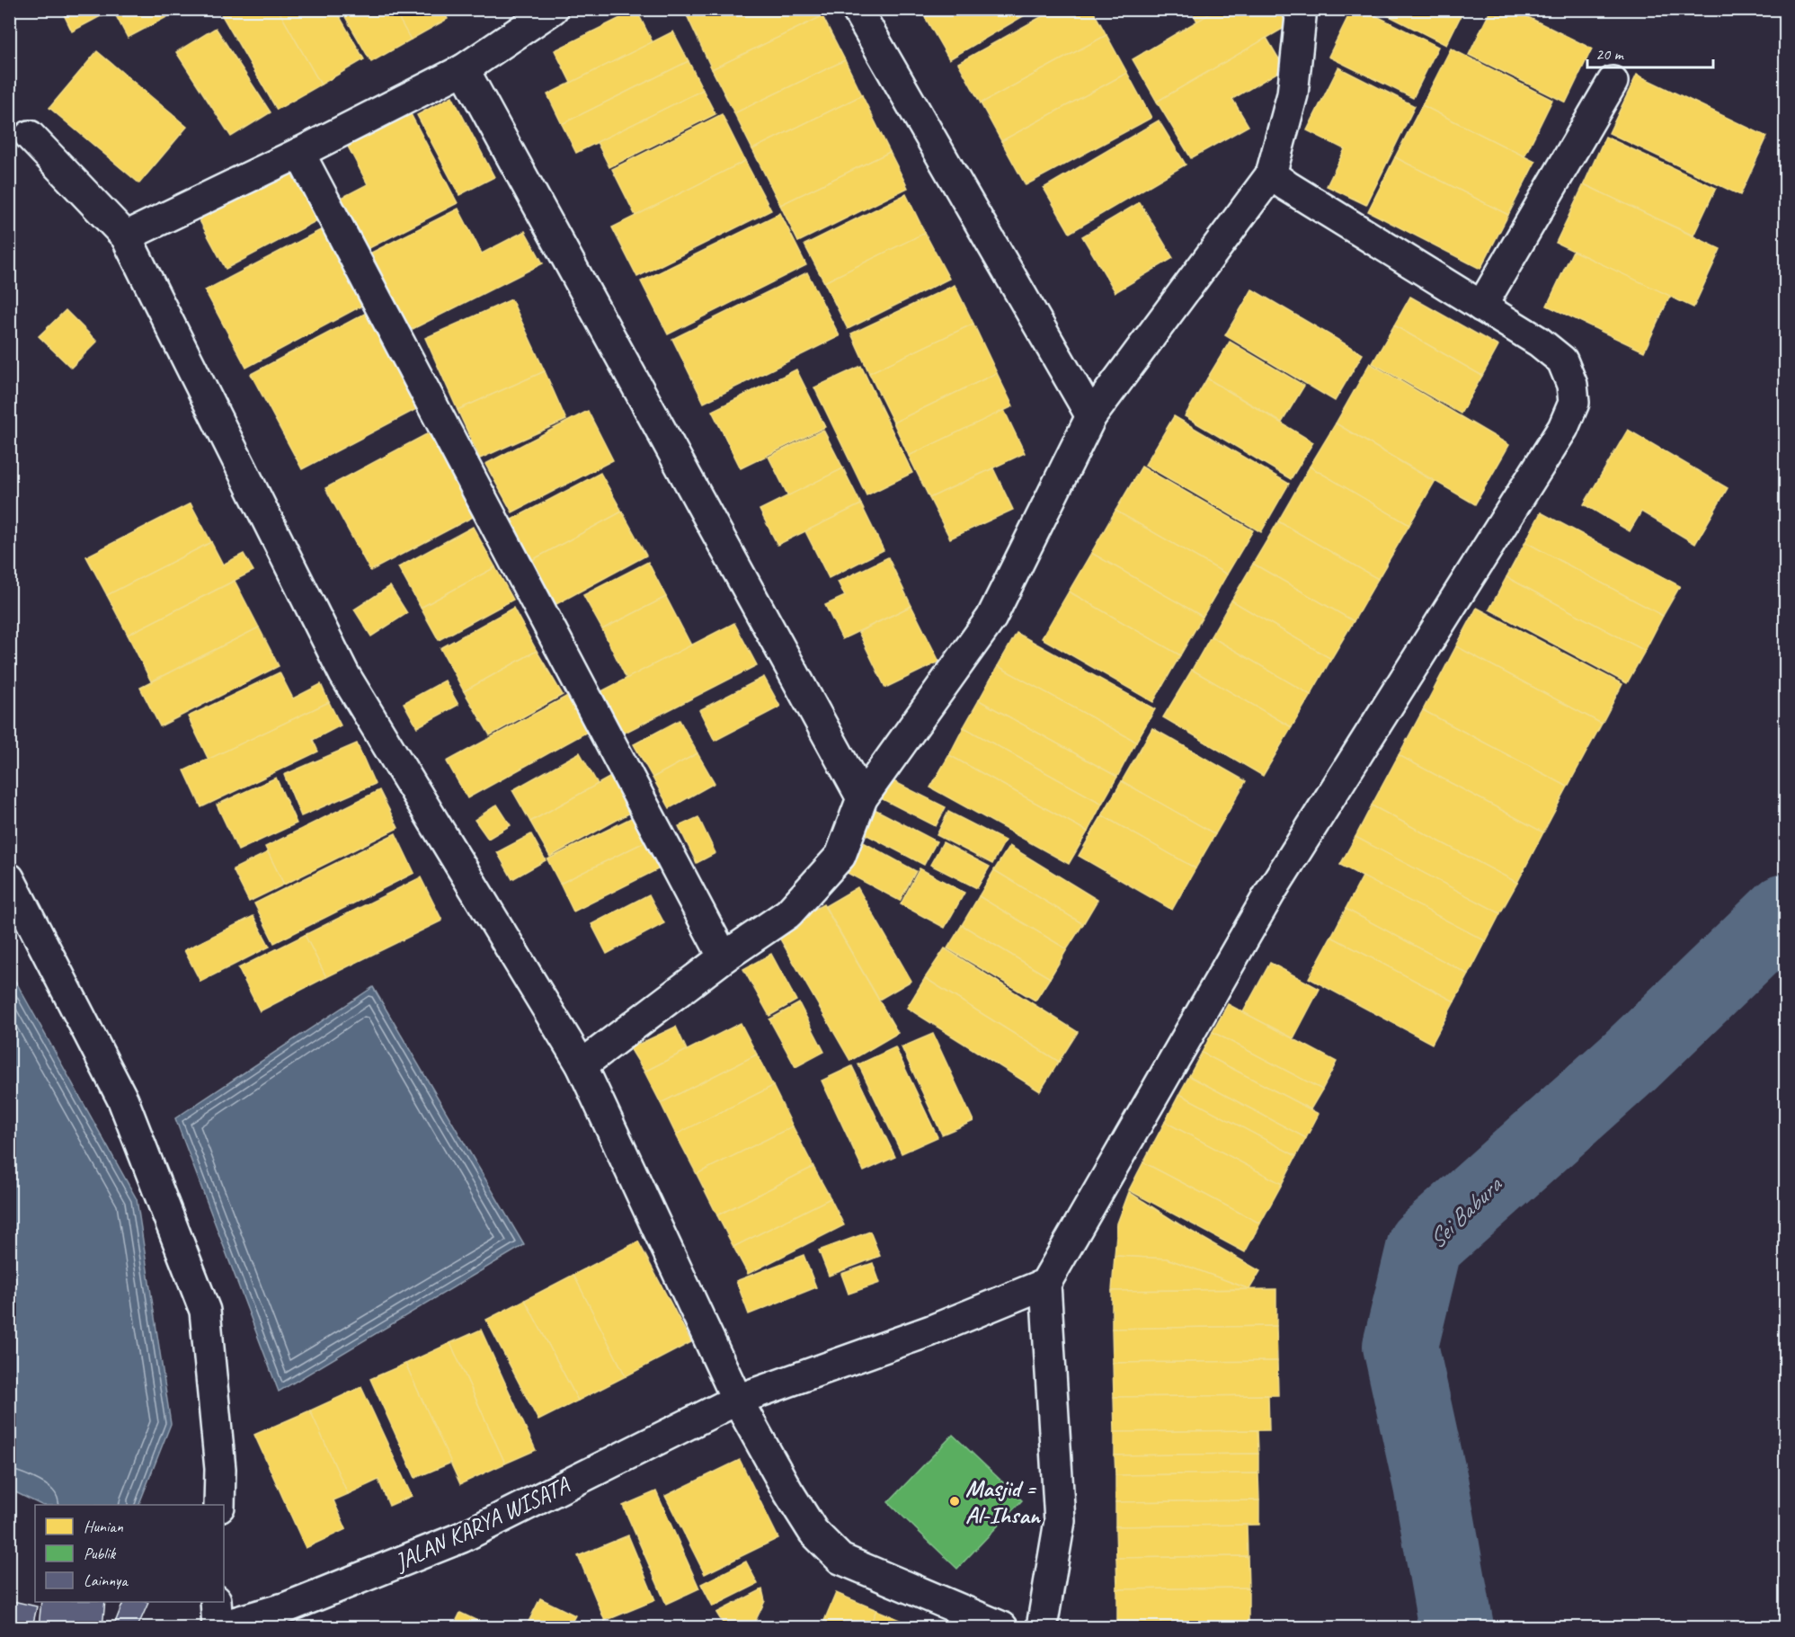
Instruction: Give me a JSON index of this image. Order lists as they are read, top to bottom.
{
  "streets": {
    "street": ["JALAN KARYA WISATA"]
  },
  "water": ["Sei Babura"],
  "places": ["Masjid = Al-Ihsan"],
  "legend": ["Hunian", "Publik", "Lainnya"],
  "scale_bar": "20 m"
}
